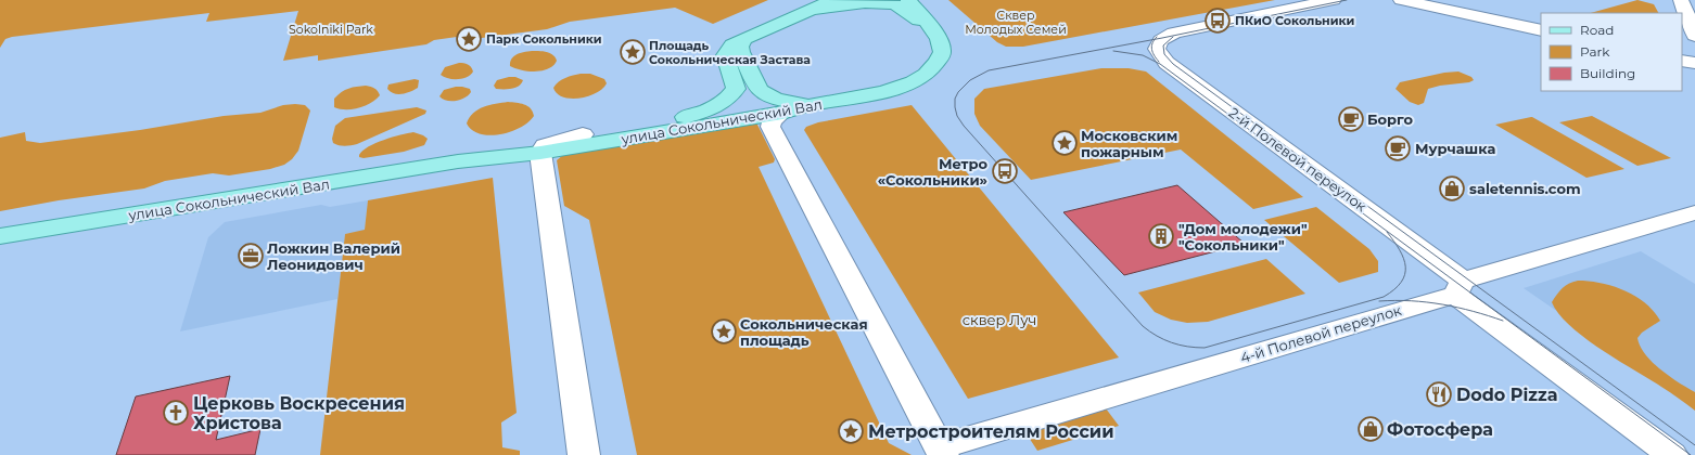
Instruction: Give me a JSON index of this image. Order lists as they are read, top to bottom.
{
  "streets": {
    "main road": ["улица Сокольнический Вал"],
    "street": ["2-й Полевой переулок", "4-й Полевой переулок"]
  },
  "crossings": [
    ["2-й Полевой переулок", "4-й Полевой переулок"]
  ],
  "parks": ["Сквер Молодых Семей", "Sokolniki Park", "сквер Луч"],
  "places": {
    "bus stop": ["ПКиО Сокольники", "Метро «Сокольники»"],
    "place": [
      "Парк Сокольники",
      "Площадь Сокольническая Застава",
      "Московским пожарным",
      "Сокольническая площадь",
      "Метростроителям России"
    ],
    "cafe": ["Борго", "Мурчашка"],
    "shop": ["saletennis.com", "Фотосфера"],
    "building": ["\"Дом молодежи\" \"Сокольники\""],
    "office": ["Ложкин Валерий Леонидович"],
    "restaurant": ["Dodo Pizza"],
    "church": ["Церковь Воскресения Христова"]
  },
  "legend": ["Road", "Park", "Building"]
}
